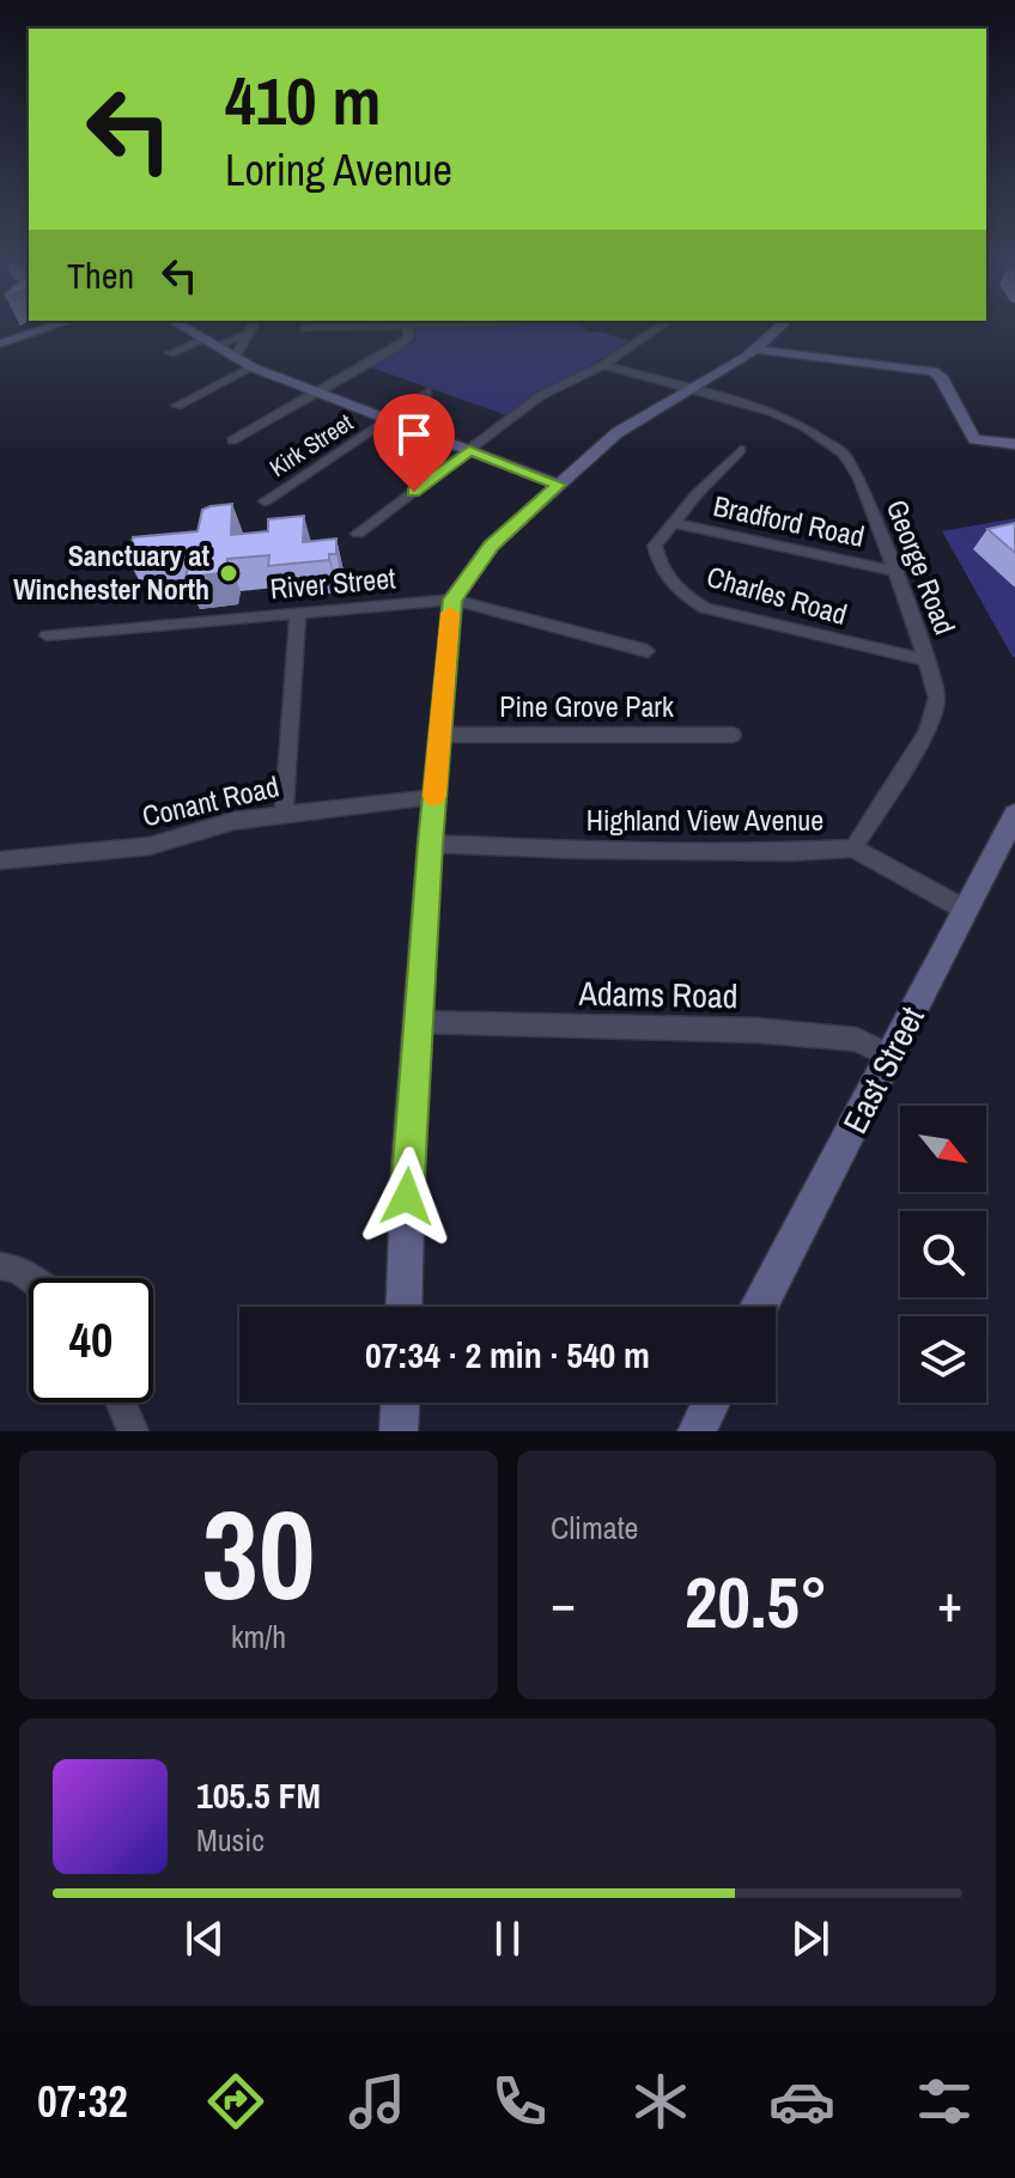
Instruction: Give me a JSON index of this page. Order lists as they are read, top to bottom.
{
  "streets": {
    "street": [
      "Kirk Street",
      "Bradford Road",
      "George Road",
      "River Street",
      "Charles Road",
      "Pine Grove Park",
      "Conant Road",
      "Highland View Avenue",
      "Adams Road",
      "East Street"
    ]
  },
  "crossings": [
    ["Bradford Road", "George Road"],
    ["Bradford Road", "Charles Road"],
    ["George Road", "Charles Road"],
    ["George Road", "Highland View Avenue"],
    ["Highland View Avenue", "East Street"],
    ["Adams Road", "East Street"]
  ],
  "places": ["Sanctuary at Winchester North"],
  "north": "bottom right",
  "page": {
    "turn": ["410 m", "Loring Avenue"],
    "then": "Then",
    "limit": "40",
    "trip": "07:34 · 2 min · 540 m",
    "tile": [
      ["30", "km/h"],
      "Climate"
    ],
    "heat": ["−", "20.5°", "+"],
    "song": ["105.5 FM", "Music"],
    "tabs": "07:32"
  }
}
